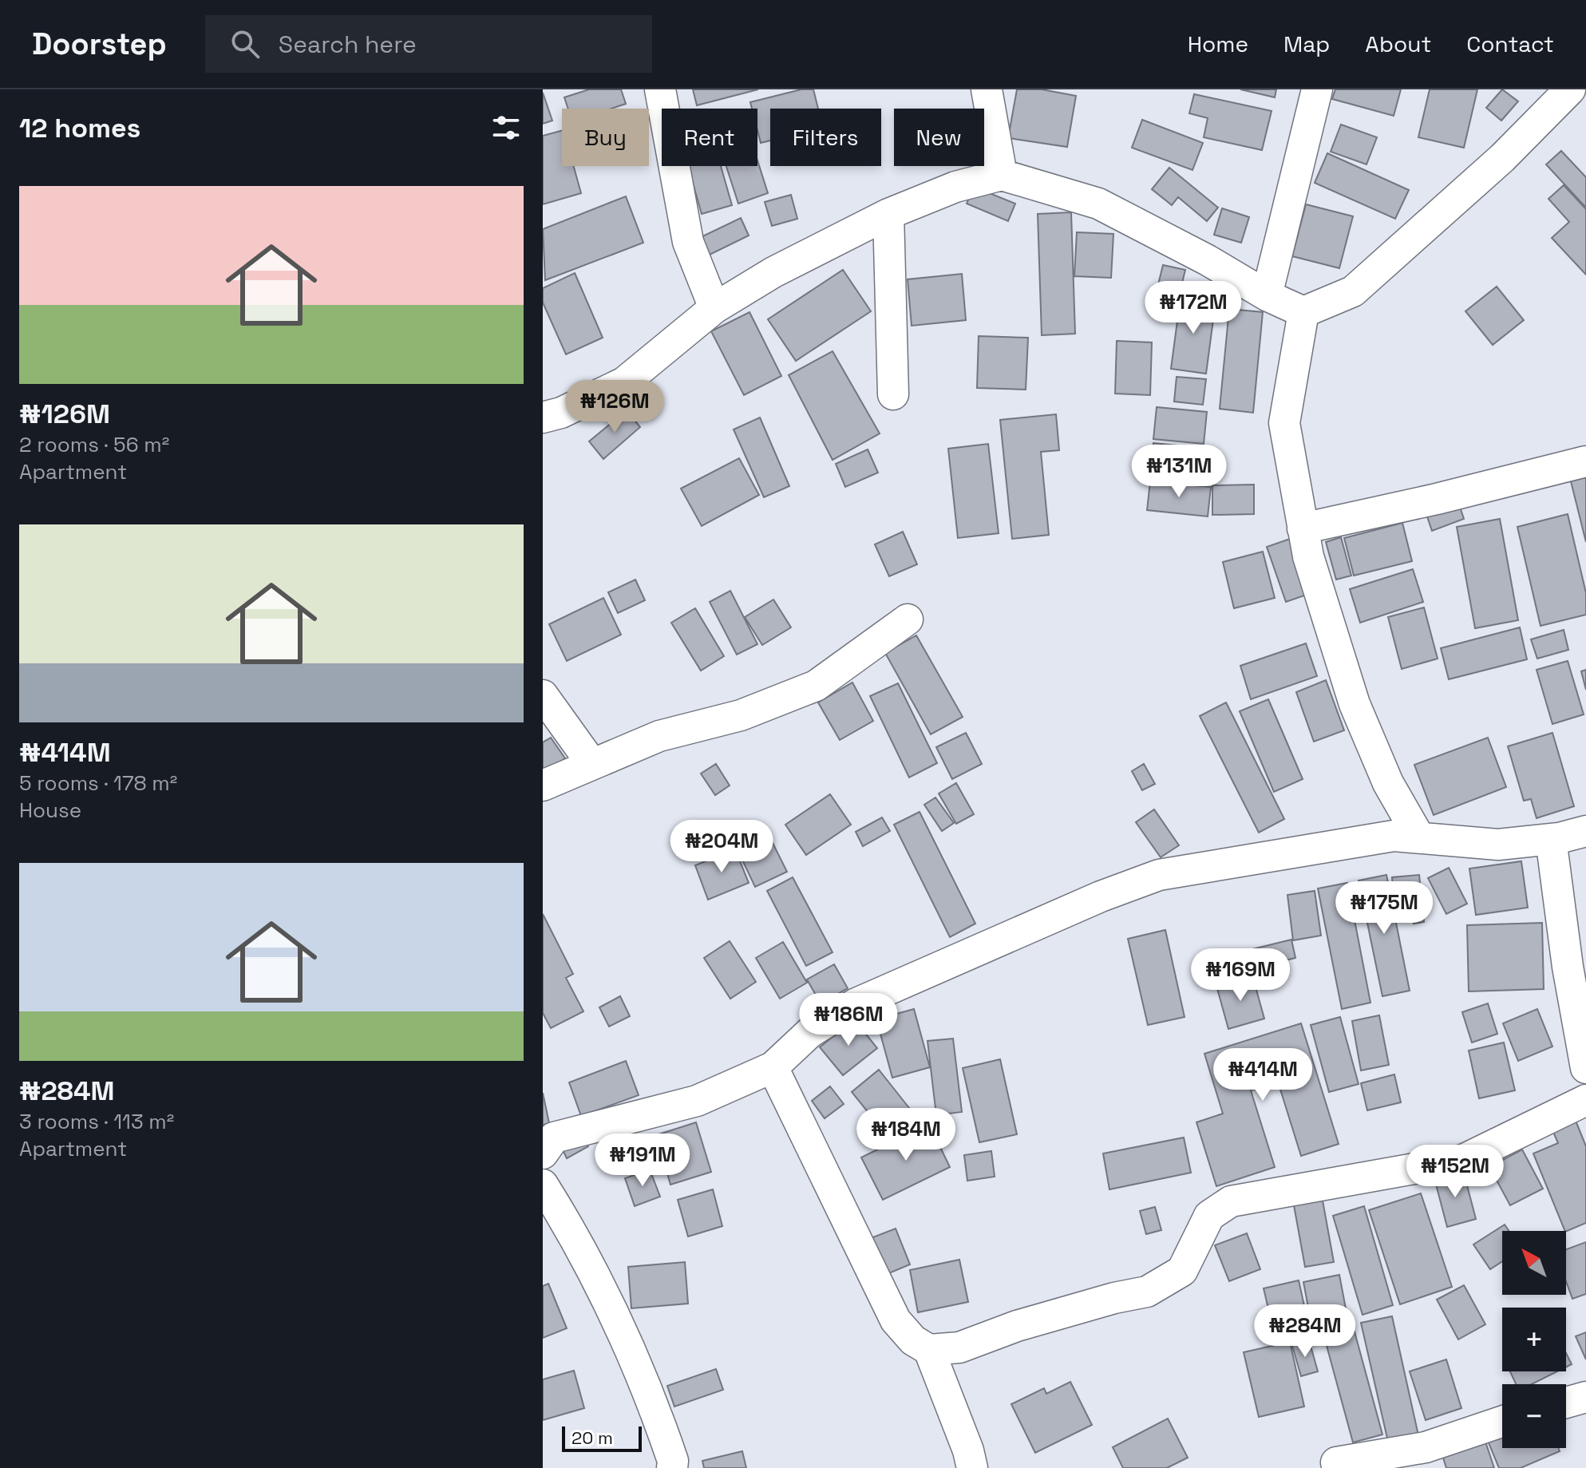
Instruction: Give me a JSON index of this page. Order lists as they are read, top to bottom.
{
  "scale_bar": "20 m",
  "north": "top left",
  "page": {
    "header": "Doorstep",
    "search": "Search here",
    "nav": [
      "Home",
      "Map",
      "About",
      "Contact"
    ],
    "heading": "12 homes",
    "chip": [
      "Buy",
      "Rent",
      "Filters",
      "New"
    ],
    "list": [
      {
        "name": "₦126M",
        "note": "2 rooms · 56 m² · Apartment"
      },
      {
        "name": "₦414M",
        "note": "5 rooms · 178 m² · House"
      },
      {
        "name": "₦284M",
        "note": "3 rooms · 113 m² · Apartment"
      }
    ],
    "price": [
      "₦172M",
      "₦126M",
      "₦131M",
      "₦204M",
      "₦175M",
      "₦169M",
      "₦186M",
      "₦414M",
      "₦184M",
      "₦191M",
      "₦152M",
      "₦284M"
    ],
    "map_buttons": ["+", "−"],
    "scale": "20 m"
  }
}
